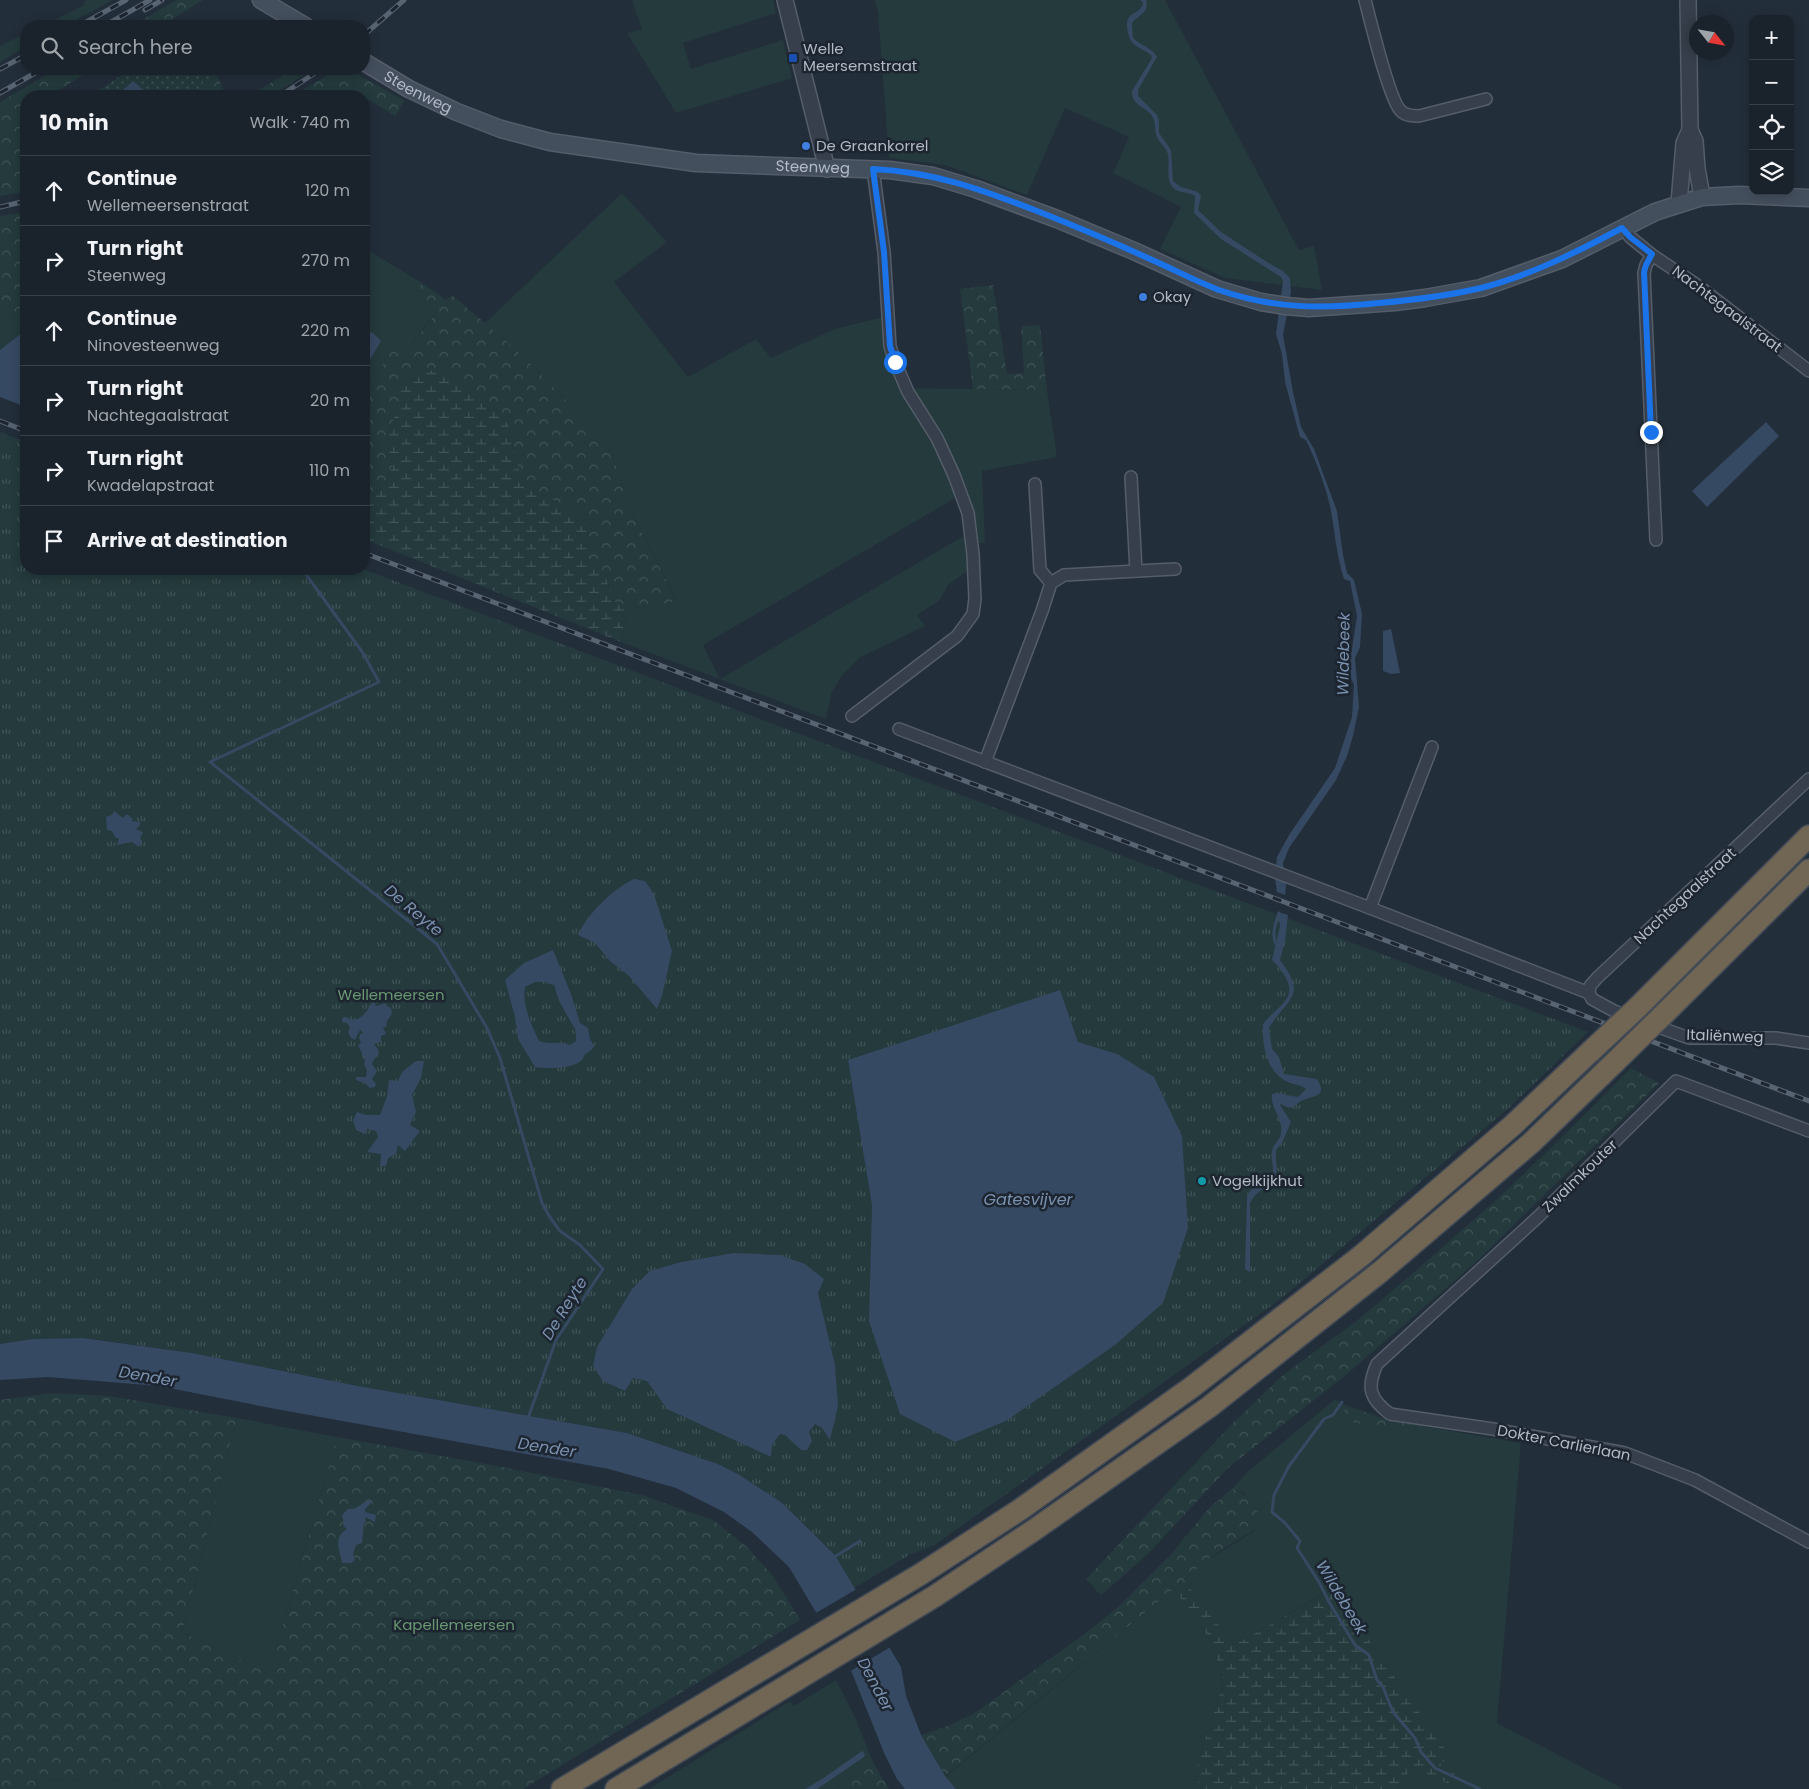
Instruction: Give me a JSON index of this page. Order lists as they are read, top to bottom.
{
  "streets": {
    "main road": ["Steenweg"],
    "street": [
      "Nachtegaalstraat",
      "Italiënweg",
      "Zwalmkouter",
      "Dokter Carlierlaan"
    ]
  },
  "crossings": [
    ["Steenweg", "Nachtegaalstraat"],
    ["Nachtegaalstraat", "Italiënweg"],
    ["Zwalmkouter", "Dokter Carlierlaan"]
  ],
  "water": [
    "Wildebeek",
    "De Reyte",
    "Gatesvijver",
    "Dender"
  ],
  "parks": ["Wellemeersen", "Kapellemeersen"],
  "places": {
    "transit": ["Welle Meersemstraat"],
    "other": ["De Graankorrel", "Okay", "Vogelkijkhut"]
  },
  "north": "bottom right",
  "page": {
    "map_buttons": ["+", "−"],
    "search": "Search here",
    "heading": ["10 min", "Walk · 740 m"],
    "list": [
      ["Continue", "Wellemeersenstraat", "120 m"],
      ["Turn right", "Steenweg", "270 m"],
      ["Continue", "Ninovesteenweg", "220 m"],
      ["Turn right", "Nachtegaalstraat", "20 m"],
      ["Turn right", "Kwadelapstraat", "110 m"],
      "Arrive at destination"
    ]
  }
}
